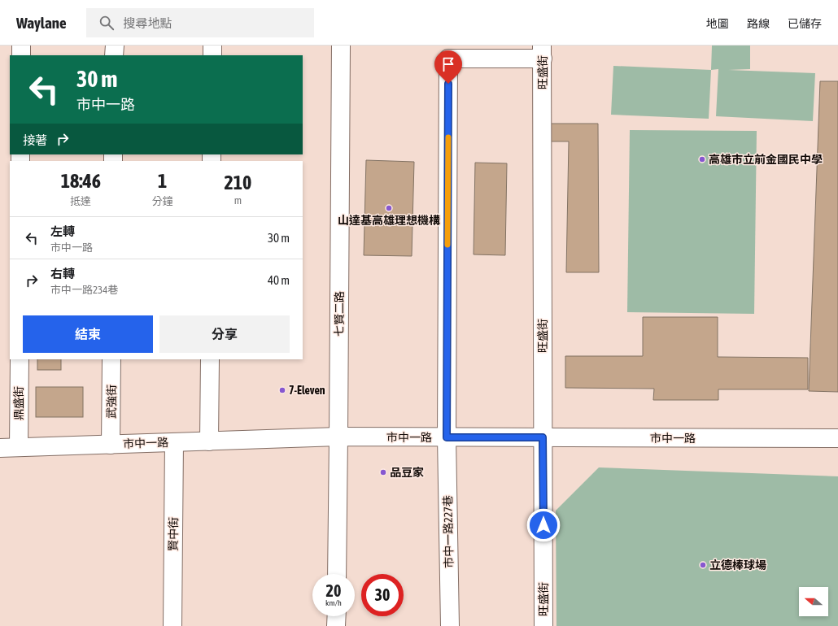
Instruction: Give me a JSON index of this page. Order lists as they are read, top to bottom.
{
  "streets": {
    "street": [
      "旺盛街",
      "七賢二路",
      "武強街",
      "鼎盛街",
      "市中一路",
      "市中一路227巷",
      "賢中街"
    ]
  },
  "crossings": [
    ["旺盛街", "市中一路"],
    ["旺盛街", "市中一路227巷"],
    ["七賢二路", "市中一路"],
    ["武強街", "市中一路"],
    ["鼎盛街", "市中一路"],
    ["市中一路", "市中一路227巷"],
    ["市中一路", "賢中街"]
  ],
  "places": [
    "高雄市立前金國民中學",
    "山達基高雄理想機構",
    "7-Eleven",
    "品豆家",
    "立德棒球場"
  ],
  "north": "left",
  "page": {
    "header": "Waylane",
    "search": "搜尋地點",
    "nav": ["地圖", "路線", "已儲存"],
    "turn": ["30 m", "市中一路"],
    "then": "接著",
    "eta": [
      "18:46",
      "抵達",
      "1",
      "分鐘",
      "210",
      "m"
    ],
    "list": [
      {
        "name": "左轉",
        "note": "市中一路",
        "value": "30 m"
      },
      {
        "name": "右轉",
        "note": "市中一路234巷",
        "value": "40 m"
      }
    ],
    "buttons": ["結束", "分享"],
    "speed": "20 km/h",
    "limit": "30"
  }
}
